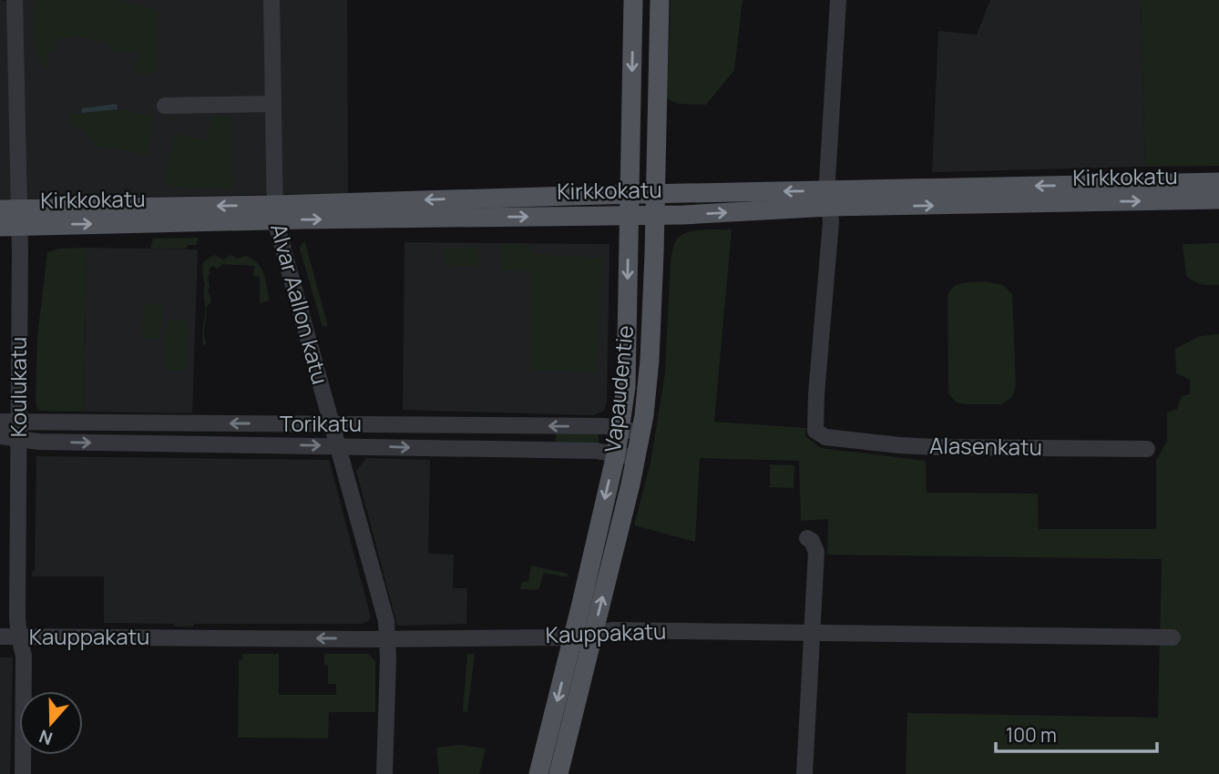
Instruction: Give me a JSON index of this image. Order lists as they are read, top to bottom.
{
  "streets": {
    "main road": ["Kirkkokatu", "Vapaudentie"],
    "street": [
      "Alvar Aallon katu",
      "Koulukatu",
      "Torikatu",
      "Alasenkatu",
      "Kauppakatu"
    ]
  },
  "crossings": [
    ["Kirkkokatu", "Alvar Aallon katu"],
    ["Kirkkokatu", "Koulukatu"],
    ["Kirkkokatu", "Vapaudentie"],
    ["Kirkkokatu", "Alasenkatu"],
    ["Alvar Aallon katu", "Torikatu"],
    ["Alvar Aallon katu", "Kauppakatu"],
    ["Koulukatu", "Torikatu"],
    ["Koulukatu", "Kauppakatu"],
    ["Vapaudentie", "Torikatu"],
    ["Vapaudentie", "Kauppakatu"]
  ],
  "scale_bar": "100 m",
  "north": "bottom"
}
